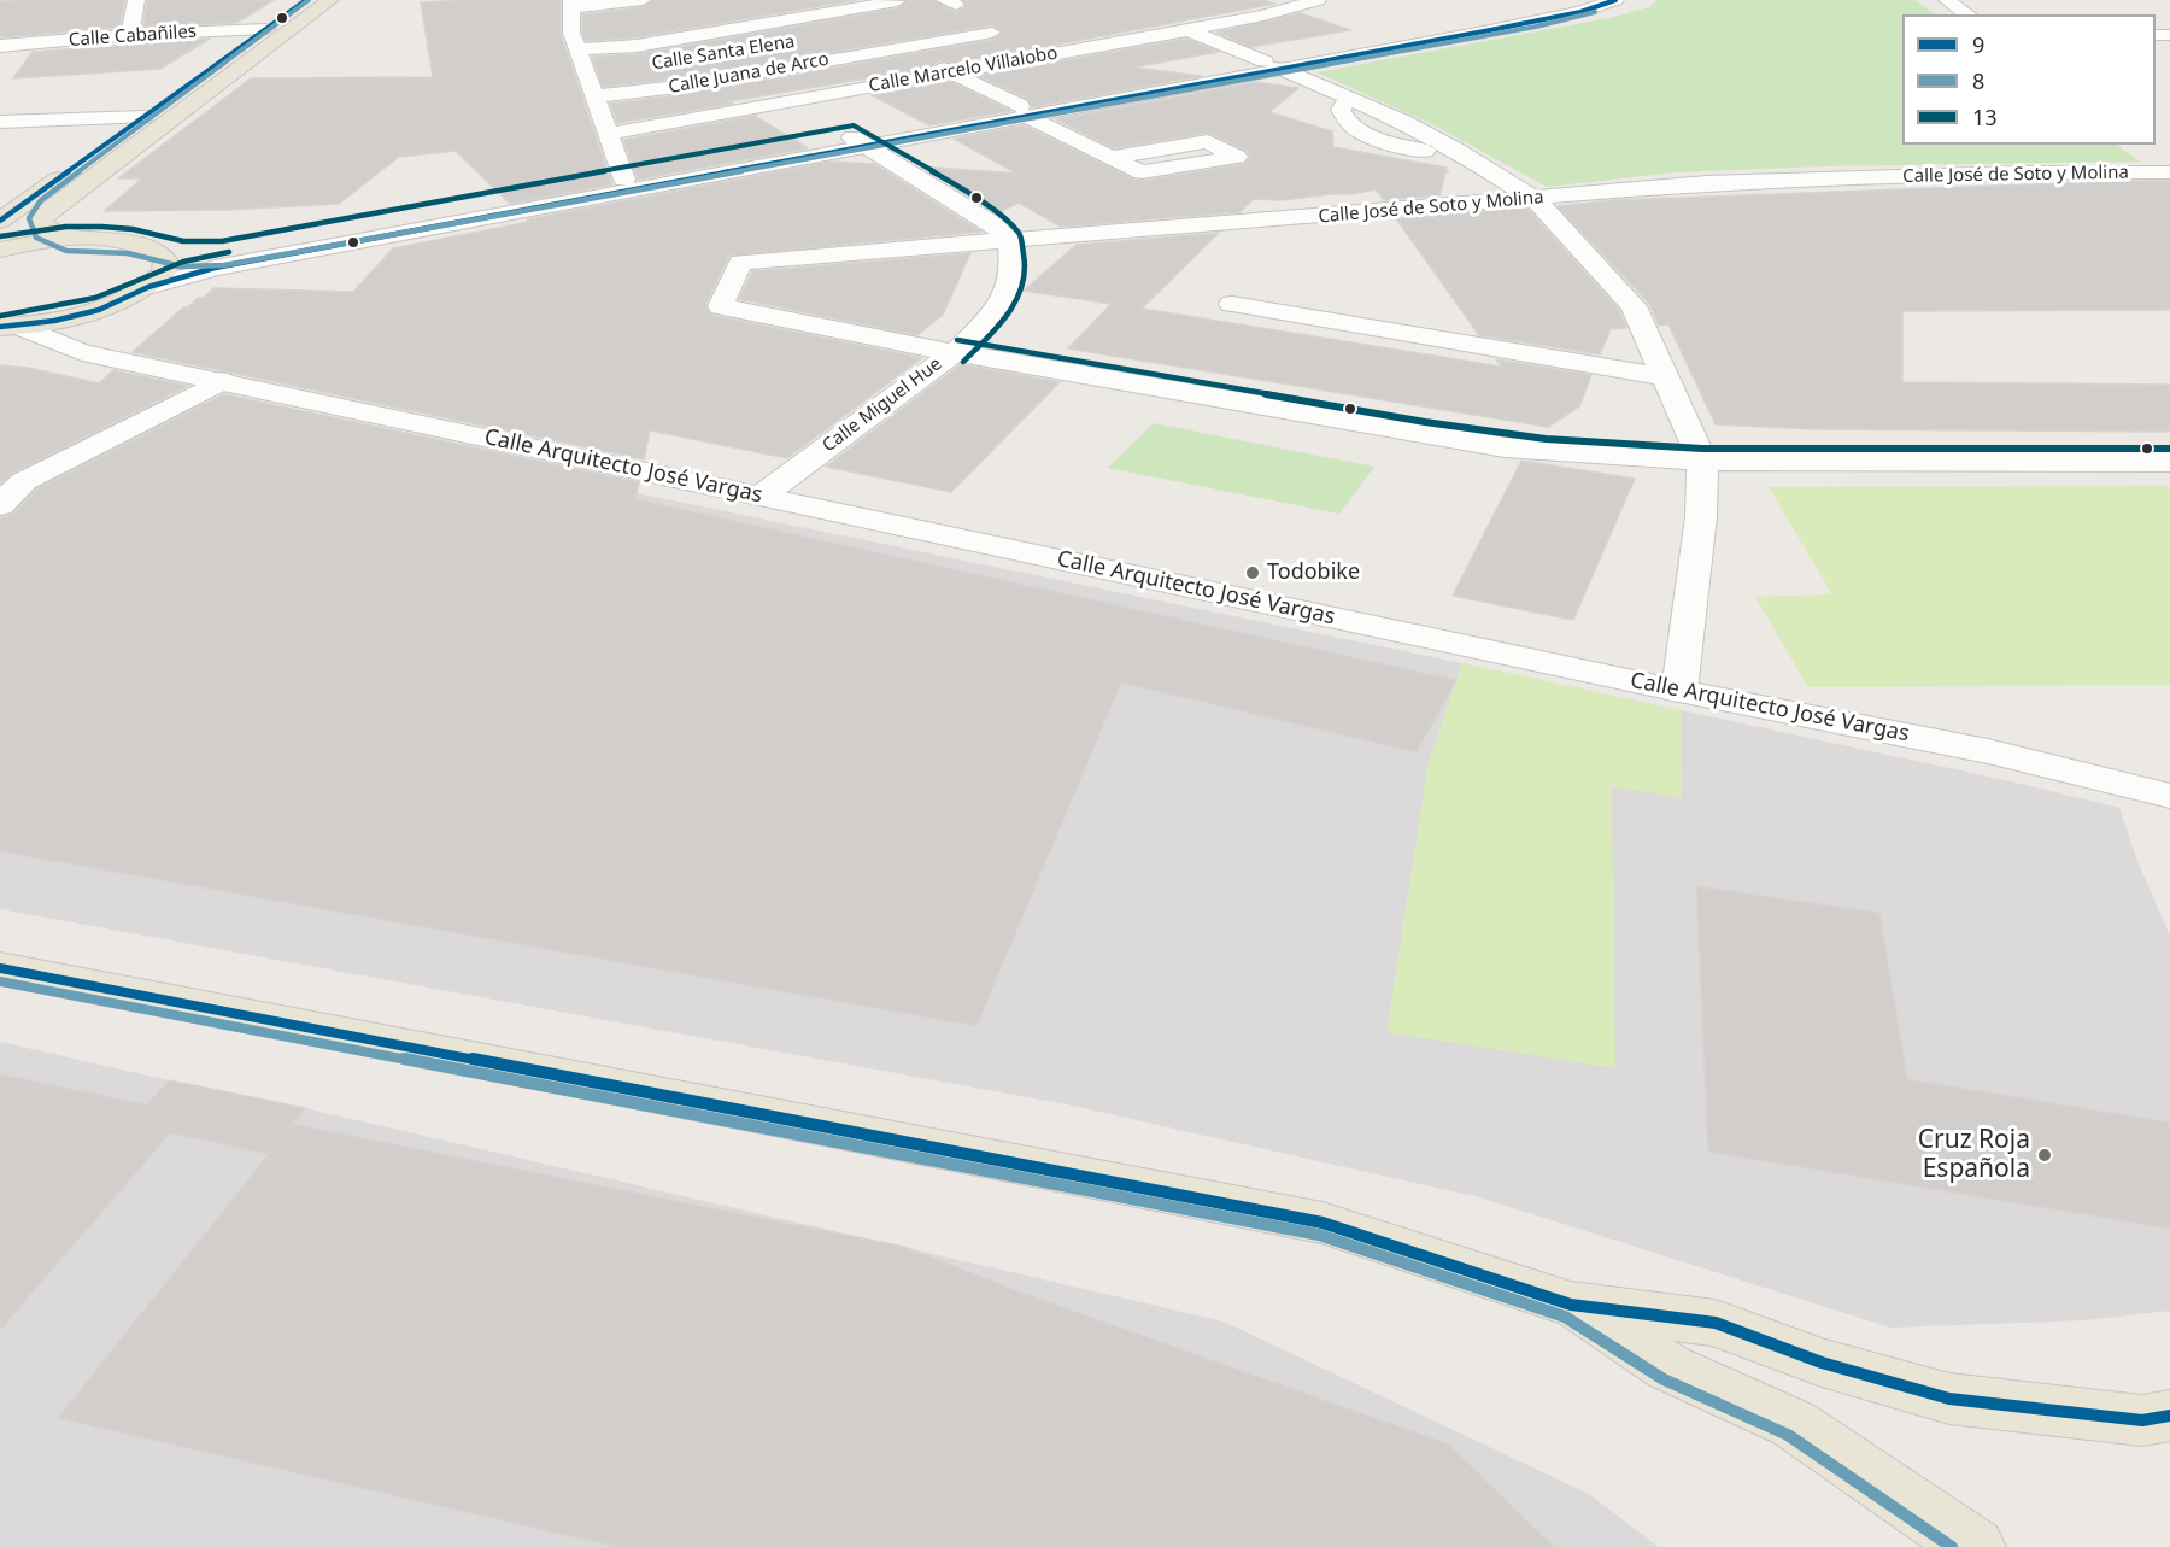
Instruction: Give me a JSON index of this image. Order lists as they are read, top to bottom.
{
  "streets": {
    "street": [
      "Calle Cabañiles",
      "Calle Marcelo Villalobo",
      "Calle Juana de Arco",
      "Calle José de Soto y Molina",
      "Calle Miguel Hue",
      "Calle Arquitecto José Vargas"
    ]
  },
  "crossings": [
    ["Calle José de Soto y Molina", "Calle Miguel Hue"],
    ["Calle Miguel Hue", "Calle Arquitecto José Vargas"]
  ],
  "places": ["Todobike", "Cruz Roja Española"],
  "lines": ["transit line 9", "transit line 8", "transit line 13"],
  "legend": ["9", "8", "13"]
}
